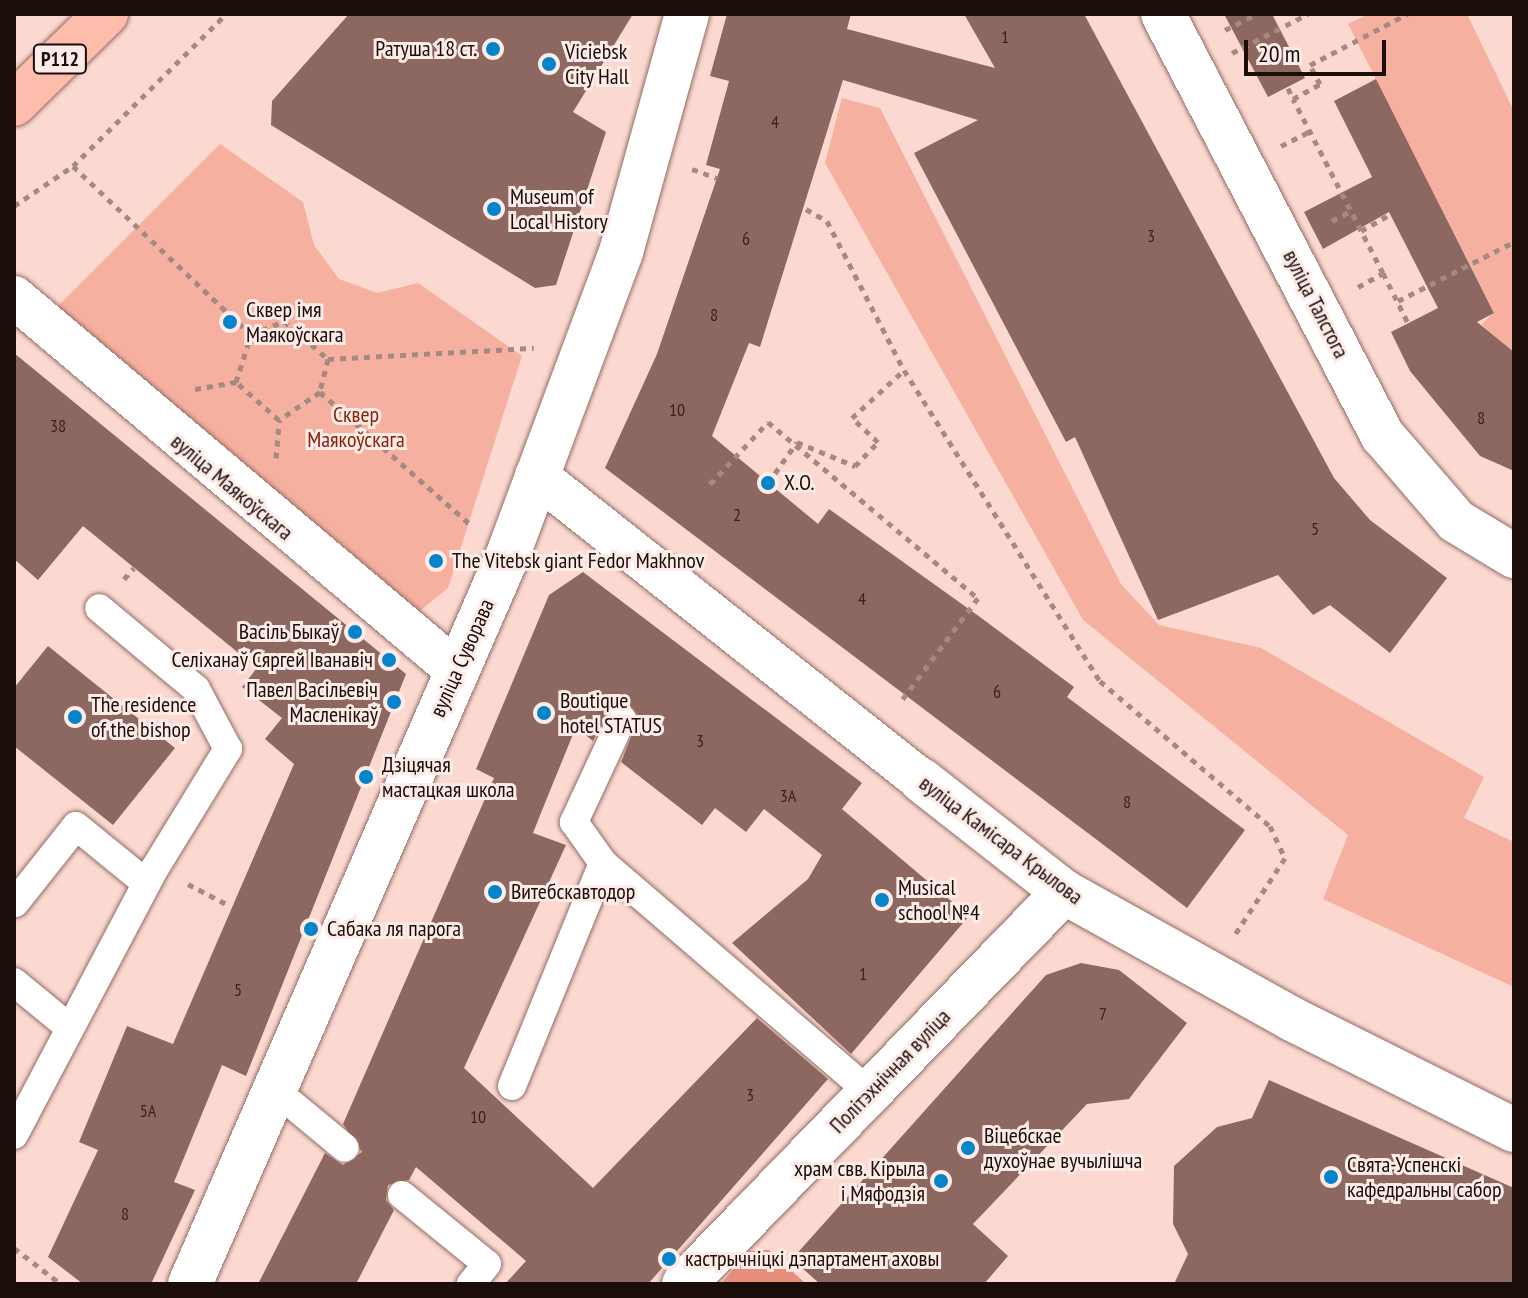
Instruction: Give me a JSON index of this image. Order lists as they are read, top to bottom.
{
  "streets": {
    "main road": ["Р112"],
    "street": [
      "вуліца Талстога",
      "вуліца Маякоўскага",
      "вуліца Суворава",
      "вуліца Камісара Крылова",
      "Політэхнічная вуліца"
    ]
  },
  "crossings": [
    ["вуліца Маякоўскага", "вуліца Суворава"],
    ["вуліца Суворава", "вуліца Камісара Крылова"],
    ["вуліца Камісара Крылова", "Політэхнічная вуліца"]
  ],
  "parks": ["Сквер Маякоўскага"],
  "places": [
    "Ратуша 18 ст.",
    "Viciebsk City Hall",
    "Museum of Local History",
    "Сквер імя Маякоўскага",
    "X.O.",
    "The Vitebsk giant Fedor Makhnov",
    "Васіль Быкаў",
    "Селіханаў Сяргей Іванавіч",
    "Павел Васільевіч Масленікаў",
    "Boutique hotel STATUS",
    "The residence of the bishop",
    "Дзіцячая мастацкая школа",
    "Витебскавтодор",
    "Musical school №4",
    "Сабака ля парога",
    "Віцебскае духоўнае вучылішча",
    "Свята-Успенскі кафедральны сабор",
    "храм свв. Кірыла і Мяфодзія",
    "кастрычніцкі дэпартамент аховы"
  ],
  "house_numbers": [
    "1",
    "4",
    "3",
    "6",
    "8",
    "10",
    "8",
    "38",
    "2",
    "5",
    "4",
    "6",
    "3",
    "3А",
    "8",
    "1",
    "5",
    "7",
    "3",
    "5А",
    "10",
    "8"
  ],
  "scale_bar": "20 m"
}
